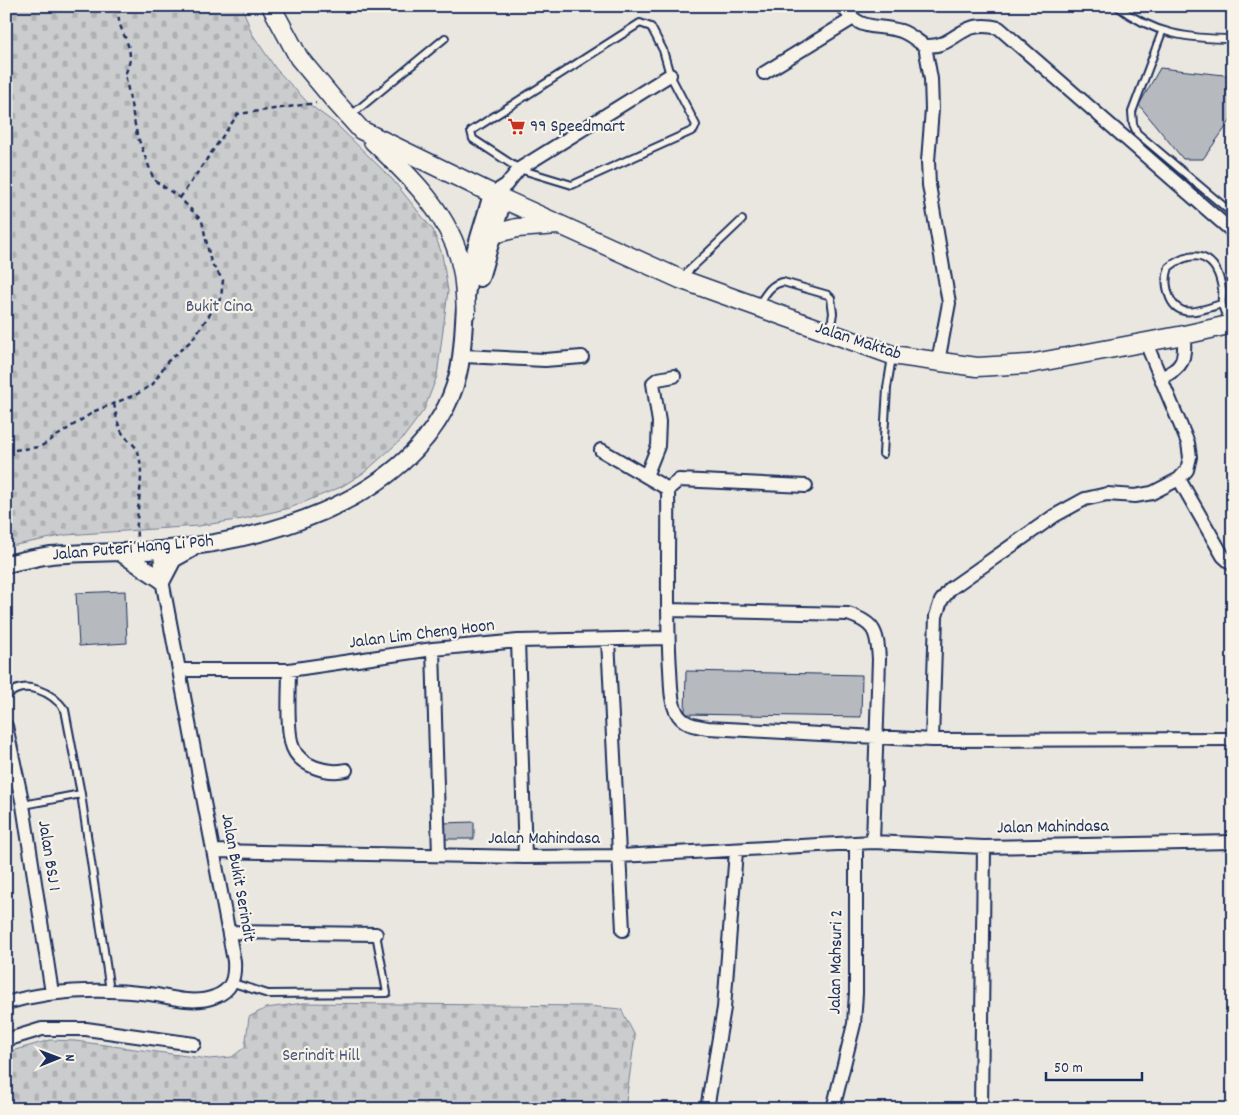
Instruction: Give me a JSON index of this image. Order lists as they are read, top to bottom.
{
  "streets": {
    "main road": ["Jalan Maktab"],
    "street": [
      "Jalan Puteri Hang Li Poh",
      "Jalan Lim Cheng Hoon",
      "Jalan Mahindasa",
      "Jalan BSJ 1",
      "Jalan Bukit Serindit",
      "Jalan Mahsuri 2"
    ]
  },
  "crossings": [
    ["Jalan Maktab", "Jalan Puteri Hang Li Poh"],
    ["Jalan Puteri Hang Li Poh", "Jalan Bukit Serindit"],
    ["Jalan Lim Cheng Hoon", "Jalan Bukit Serindit"],
    ["Jalan Mahindasa", "Jalan Bukit Serindit"],
    ["Jalan Mahindasa", "Jalan Mahsuri 2"]
  ],
  "parks": ["Bukit Cina", "Serindit Hill"],
  "places": {
    "supermarket": ["99 Speedmart"]
  },
  "scale_bar": "50 m",
  "north": "right"
}
